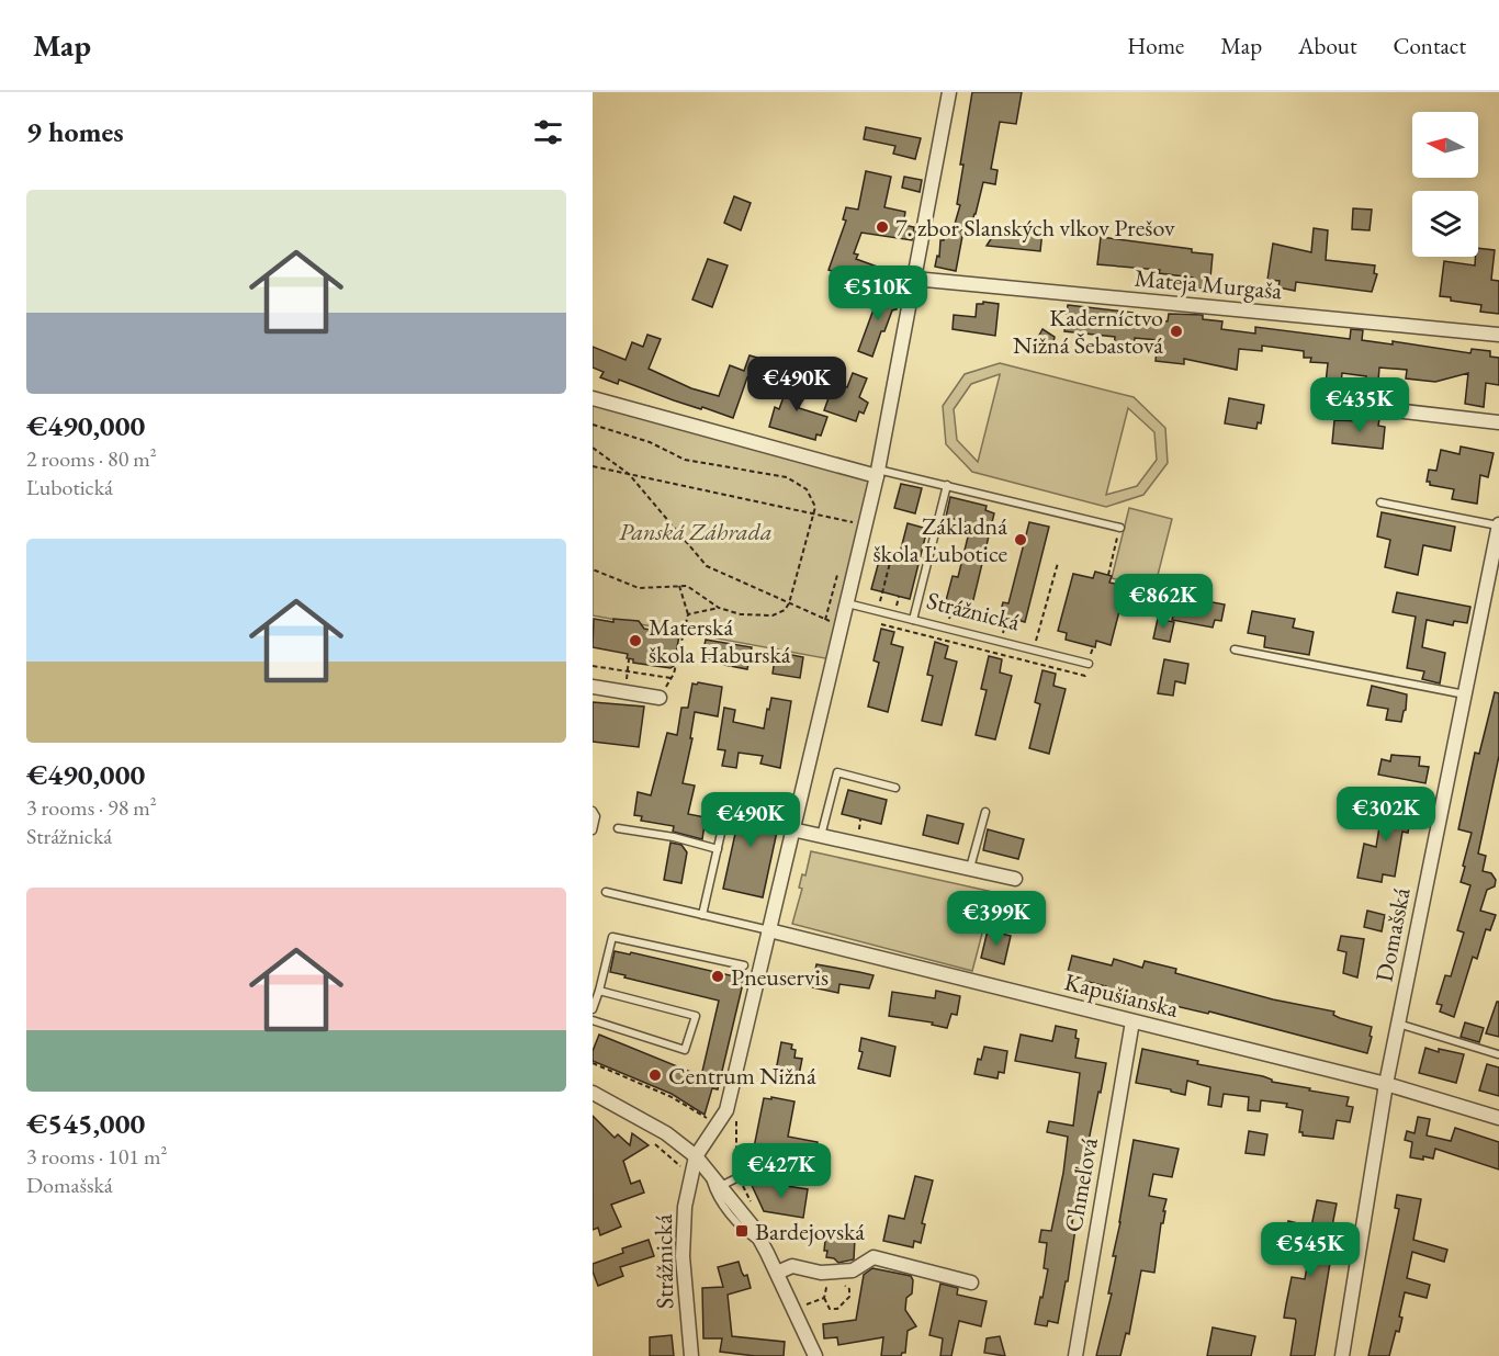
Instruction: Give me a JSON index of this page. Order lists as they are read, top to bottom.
{
  "streets": {
    "street": [
      "Mateja Murgaša",
      "Strážnická",
      "Domašská",
      "Kapušianska",
      "Chmeľová"
    ]
  },
  "crossings": [
    ["Mateja Murgaša", "Strážnická"],
    ["Strážnická", "Kapušianska"],
    ["Domašská", "Kapušianska"],
    ["Kapušianska", "Chmeľová"]
  ],
  "parks": ["Panská Záhrada"],
  "places": {
    "other": [
      "7. zbor Slanských vlkov Prešov",
      "Kaderníctvo Nižná Šebastová",
      "Základná škola Ľubotice",
      "Materská škola Haburská",
      "Pneuservis",
      "Centrum Nižná"
    ],
    "transit": ["Bardejovská"]
  },
  "north": "left",
  "page": {
    "header": "Map",
    "nav": [
      "Home",
      "Map",
      "About",
      "Contact"
    ],
    "heading": "9 homes",
    "list": [
      {
        "name": "€490,000",
        "note": "2 rooms · 80 m² · Ľubotická"
      },
      {
        "name": "€490,000",
        "note": "3 rooms · 98 m² · Strážnická"
      },
      {
        "name": "€545,000",
        "note": "3 rooms · 101 m² · Domašská"
      }
    ],
    "price": [
      "€510K",
      "€490K",
      "€435K",
      "€862K",
      "€302K",
      "€490K",
      "€399K",
      "€427K",
      "€545K"
    ]
  }
}
